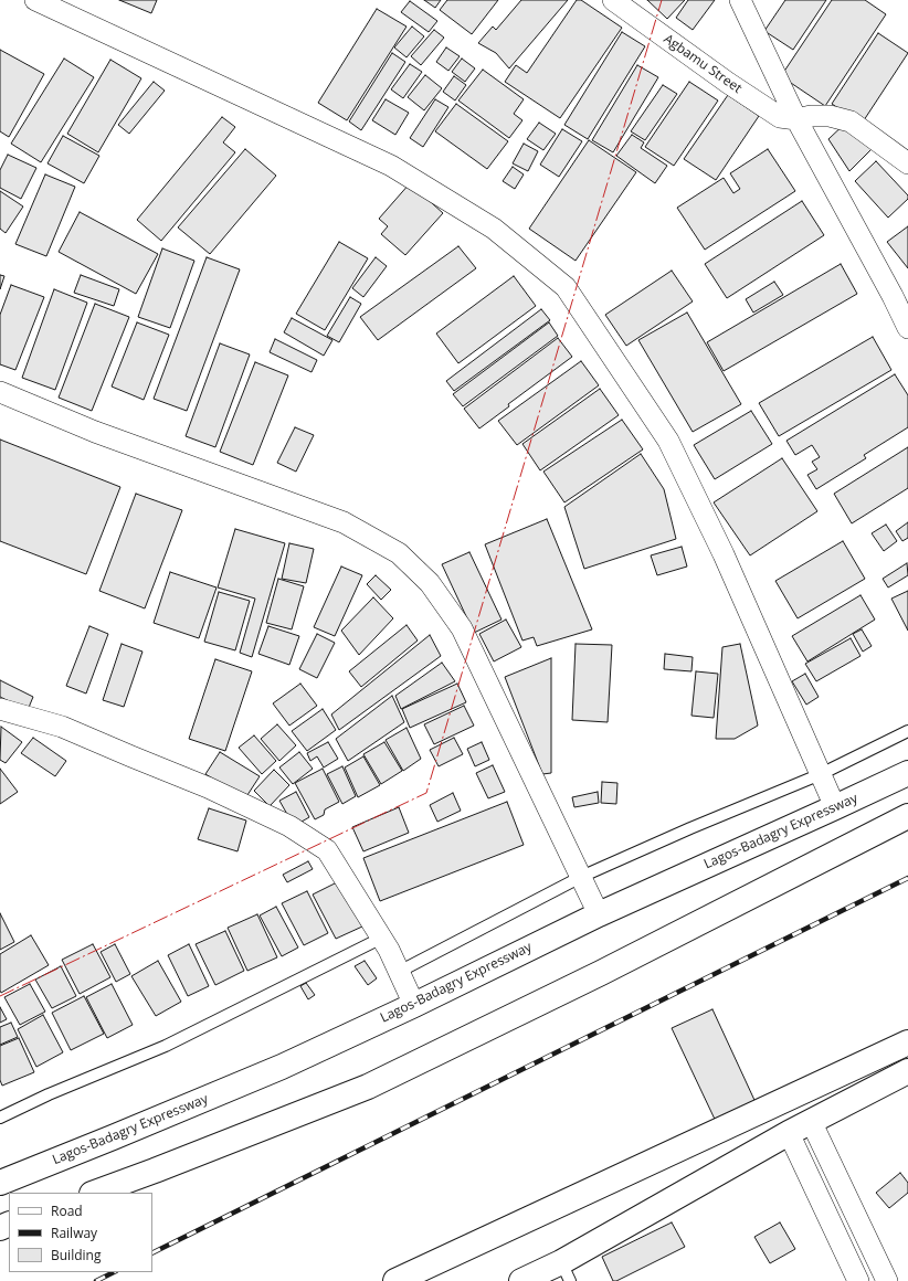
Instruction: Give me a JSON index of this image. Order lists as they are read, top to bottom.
{
  "streets": {
    "main road": ["Lagos-Badagry Expressway"],
    "street": ["Agbamu Street"]
  },
  "legend": ["Road", "Railway", "Building"]
}
